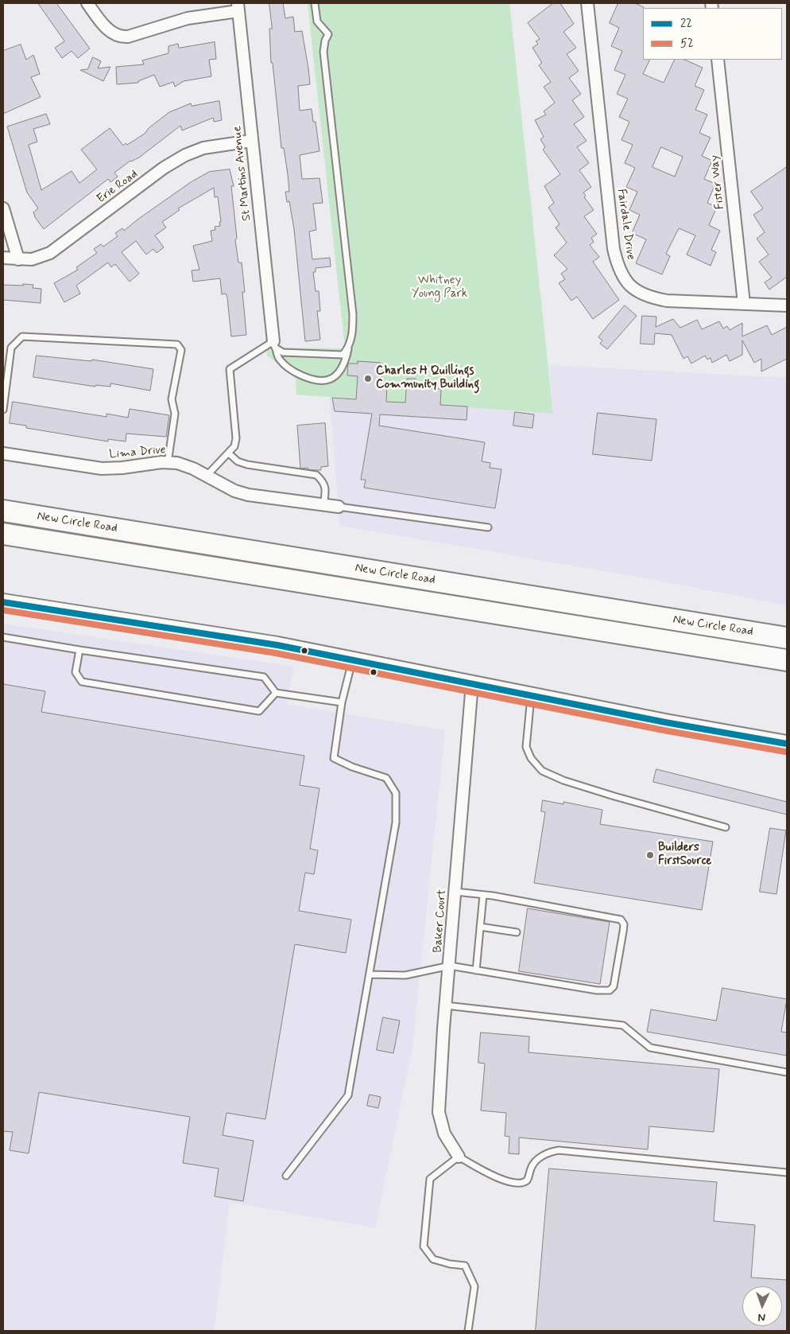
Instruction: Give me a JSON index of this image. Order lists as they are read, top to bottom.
{
  "streets": {
    "highway": ["New Circle Road"],
    "street": [
      "St Martins Avenue",
      "Fister Way",
      "Erie Road",
      "Fairdale Drive",
      "Lima Drive",
      "Baker Court"
    ]
  },
  "crossings": [
    ["St Martins Avenue", "Erie Road"],
    ["Fister Way", "Fairdale Drive"]
  ],
  "parks": ["Whitney Young Park"],
  "places": ["Charles H Quillings Community Building", "Builders FirstSource"],
  "lines": ["transit line 22", "transit line 52"],
  "legend": ["22", "52"],
  "north": "bottom"
}
